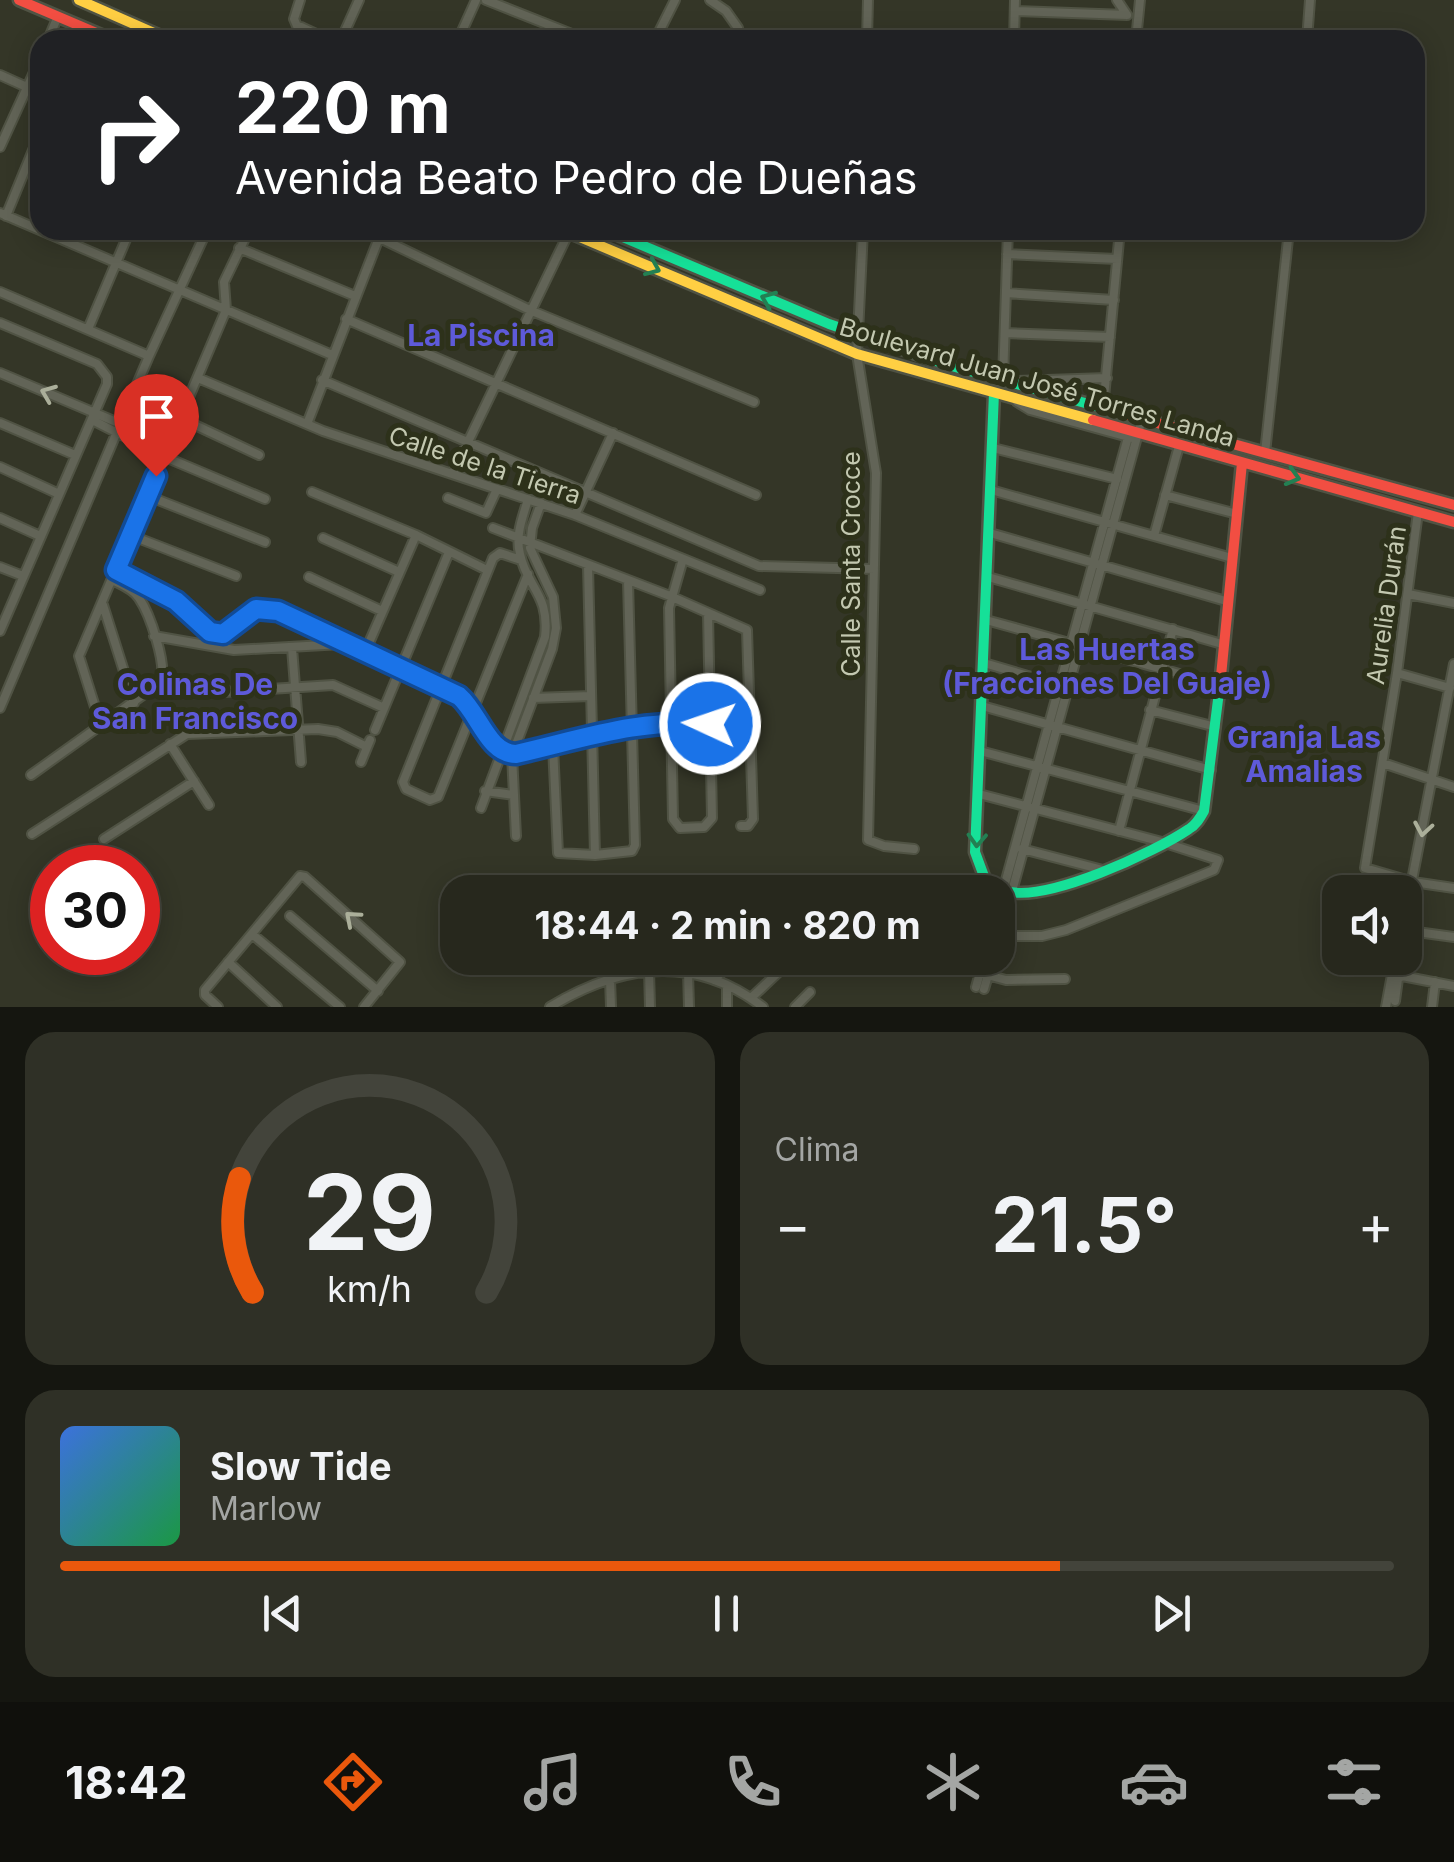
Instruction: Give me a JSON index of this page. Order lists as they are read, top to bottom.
{
  "streets": {
    "main road": ["Boulevard Juan José Torres Landa"],
    "street": ["Calle de la Tierra", "Calle Santa Crocce", "Aurelia Durán"]
  },
  "crossings": [
    ["Boulevard Juan José Torres Landa", "Calle Santa Crocce"],
    ["Boulevard Juan José Torres Landa", "Aurelia Durán"]
  ],
  "districts": [
    "La Piscina",
    "Las Huertas (Fracciones Del Guaje)",
    "Colinas De San Francisco",
    "Granja Las Amalias"
  ],
  "page": {
    "turn": ["220 m", "Avenida Beato Pedro de Dueñas"],
    "limit": "30",
    "trip": "18:44 · 2 min · 820 m",
    "tile": "Clima",
    "heat": ["−", "21.5°", "+"],
    "song": ["Slow Tide", "Marlow"],
    "tabs": "18:42",
    "gauge": ["29", "km/h"]
  }
}
